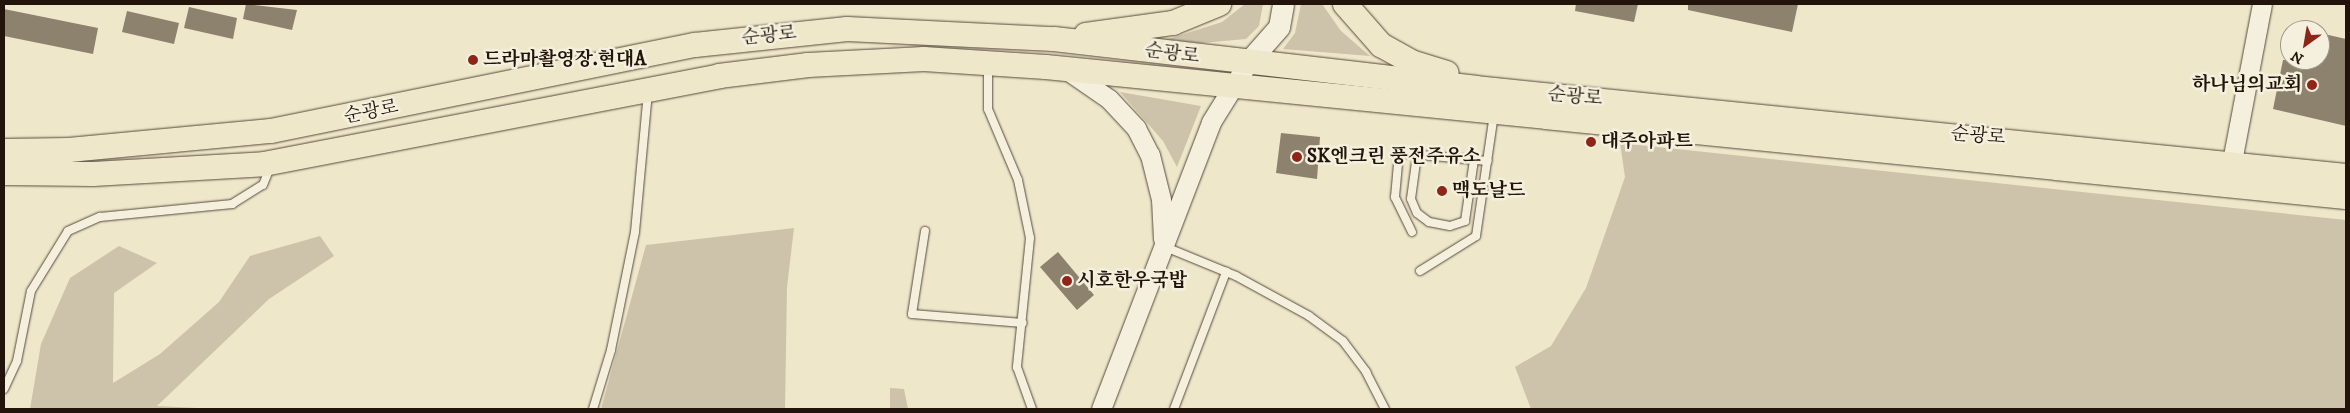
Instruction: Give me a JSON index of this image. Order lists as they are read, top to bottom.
{
  "streets": {
    "main road": ["순광로"]
  },
  "places": [
    "드라마촬영장.현대A",
    "하나님의교회",
    "대주아파트",
    "SK엔크린 풍전주유소",
    "맥도날드",
    "시호한우국밥"
  ],
  "north": "bottom left"
}
